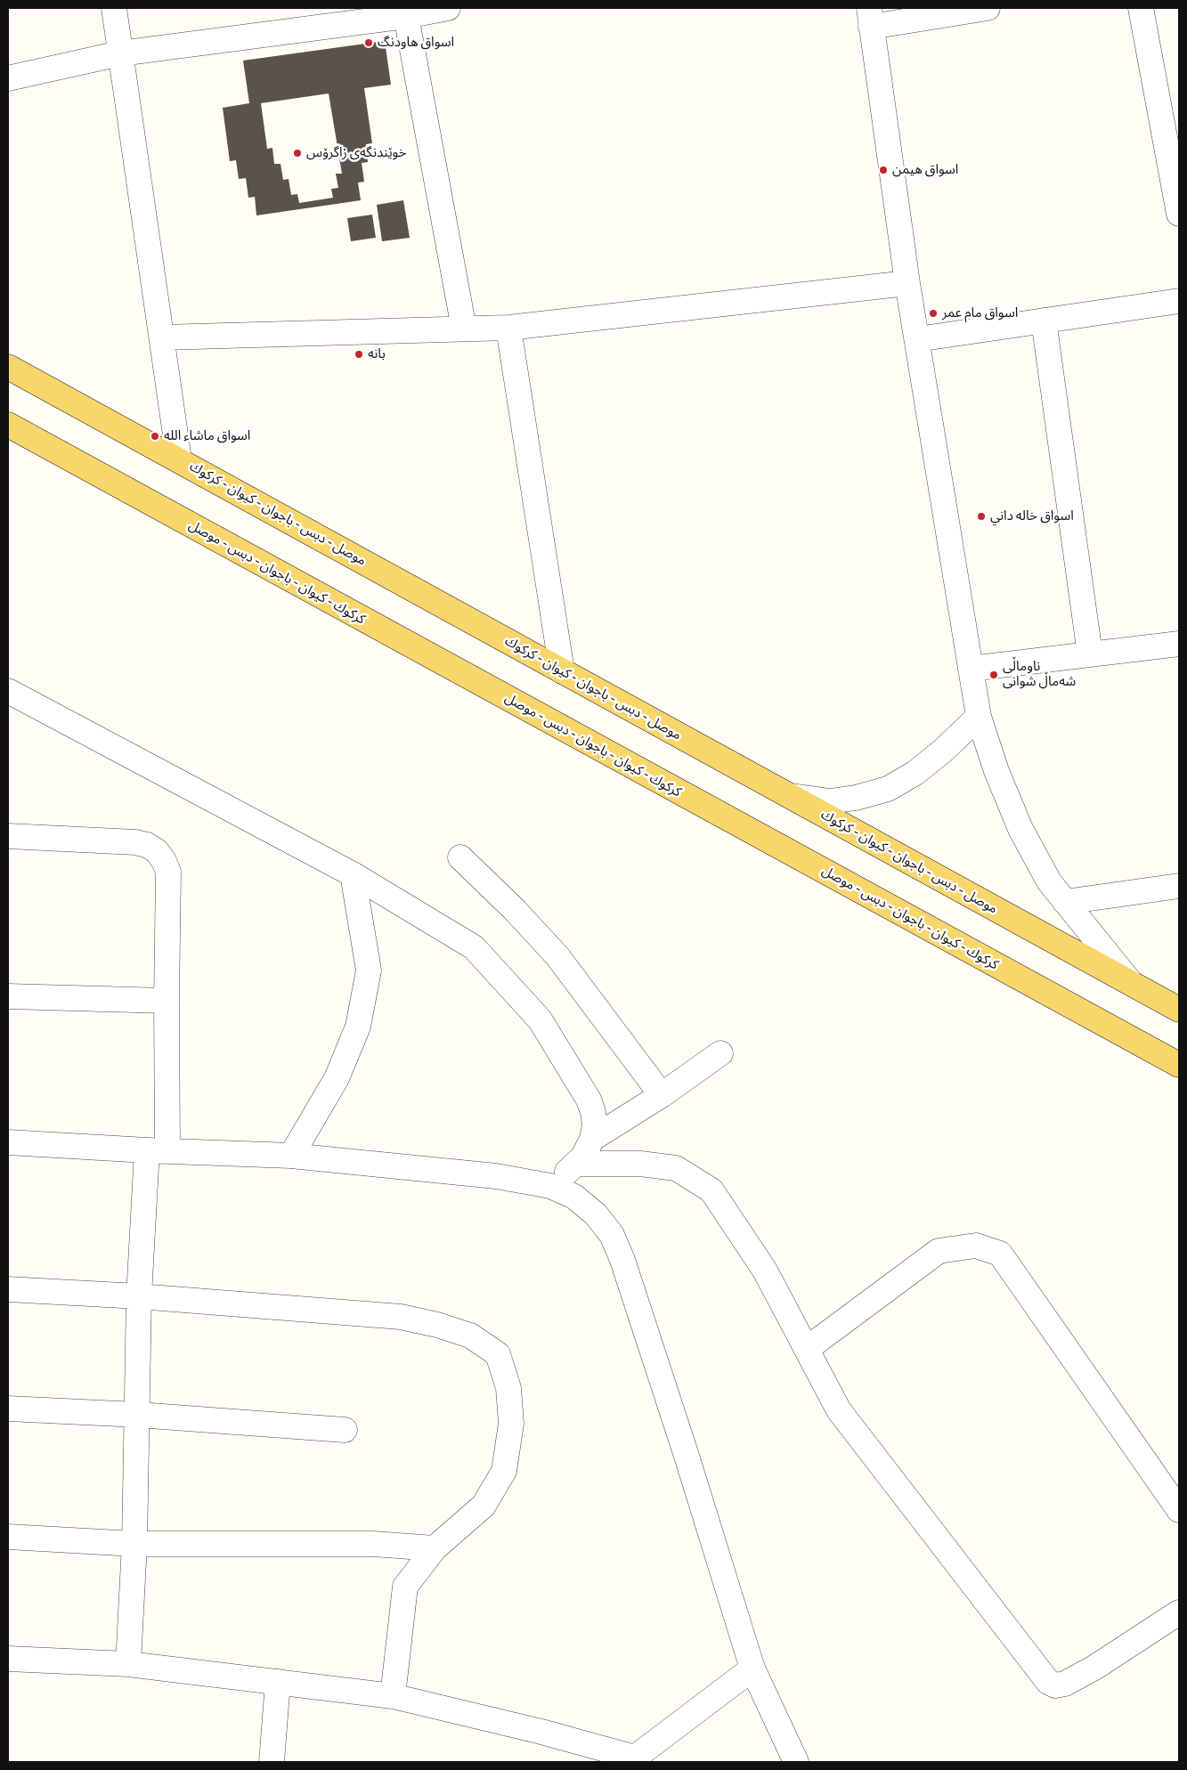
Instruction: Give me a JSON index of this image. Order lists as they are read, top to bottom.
{
  "streets": {
    "main road": ["موصل - دبس - باجوان - كيوان - كركوك", "كركوك - كيوان - باجوان - دبس - موصل"]
  },
  "places": [
    "اسواق هاودنگ",
    "خوێندنگەی زاگرۆس",
    "اسواق هيمن",
    "اسواق مام عمر",
    "بانە",
    "اسواق ماشاء الله",
    "اسواق خاله داني",
    "ناوماڵی شەماڵ شوانی"
  ]
}
